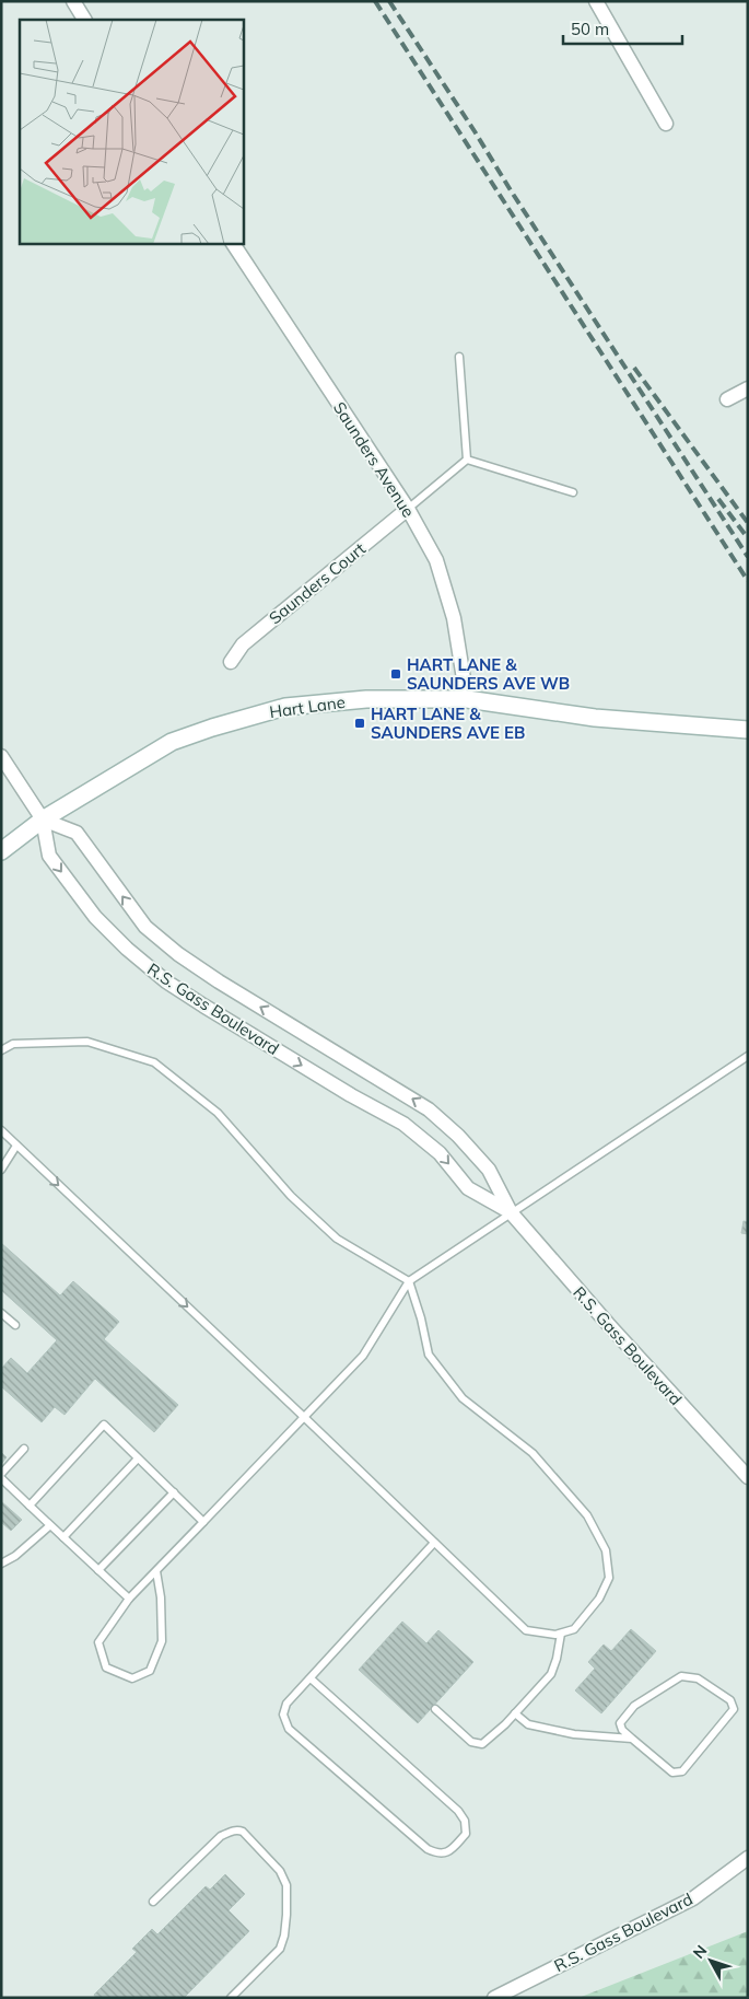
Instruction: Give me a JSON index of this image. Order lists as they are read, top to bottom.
{
  "streets": {
    "main road": ["Hart Lane"],
    "street": ["Saunders Avenue", "Saunders Court", "R.S. Gass Boulevard"]
  },
  "crossings": [
    ["Saunders Avenue", "Saunders Court"],
    ["Saunders Avenue", "Hart Lane"],
    ["Hart Lane", "R.S. Gass Boulevard"]
  ],
  "places": {
    "transit": ["HART LANE & SAUNDERS AVE WB", "HART LANE & SAUNDERS AVE EB"]
  },
  "scale_bar": "50 m",
  "north": "top left"
}
